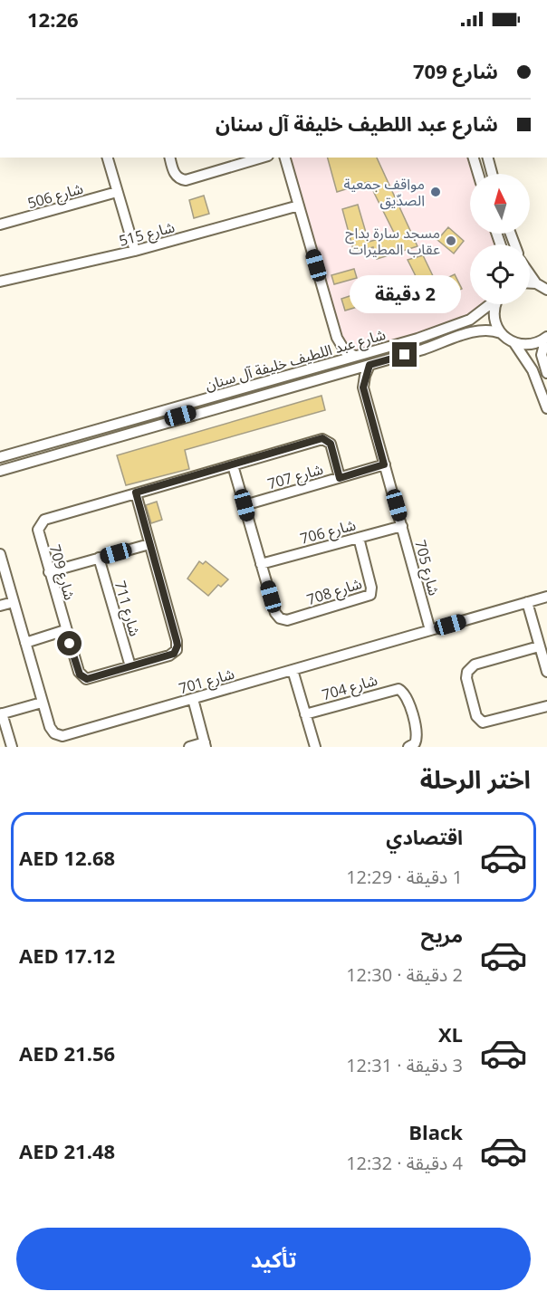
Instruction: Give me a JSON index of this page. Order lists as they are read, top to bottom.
{
  "streets": {
    "street": [
      "شارع 506",
      "شارع 515",
      "شارع عبد اللطيف خليفة آل سنان",
      "شارع 707",
      "شارع 706",
      "شارع 705",
      "شارع 709",
      "شارع 708",
      "شارع 711",
      "شارع 701",
      "شارع 704"
    ]
  },
  "crossings": [
    ["شارع 707", "شارع 705"],
    ["شارع 707", "شارع 709"],
    ["شارع 707", "شارع 708"],
    ["شارع 706", "شارع 705"],
    ["شارع 706", "شارع 708"],
    ["شارع 705", "شارع 701"],
    ["شارع 709", "شارع 708"],
    ["شارع 709", "شارع 711"]
  ],
  "places": ["مواقف جمعية الصدّيق", "مسجد سارة بداح عقاب المطيرات"],
  "north": "top",
  "page": {
    "status": "12:26",
    "banner": ["شارع 709", "شارع عبد اللطيف خليفة آل سنان"],
    "bubble": "2 دقيقة",
    "heading": "اختر الرحلة",
    "list": [
      {
        "name": "اقتصادي",
        "note": "1 دقيقة · 12:29",
        "value": "AED 12.68"
      },
      {
        "name": "مريح",
        "note": "2 دقيقة · 12:30",
        "value": "AED 17.12"
      },
      {
        "name": "XL",
        "note": "3 دقيقة · 12:31",
        "value": "AED 21.56"
      },
      {
        "name": "Black",
        "note": "4 دقيقة · 12:32",
        "value": "AED 21.48"
      }
    ],
    "buttons": "تأكيد"
  }
}
